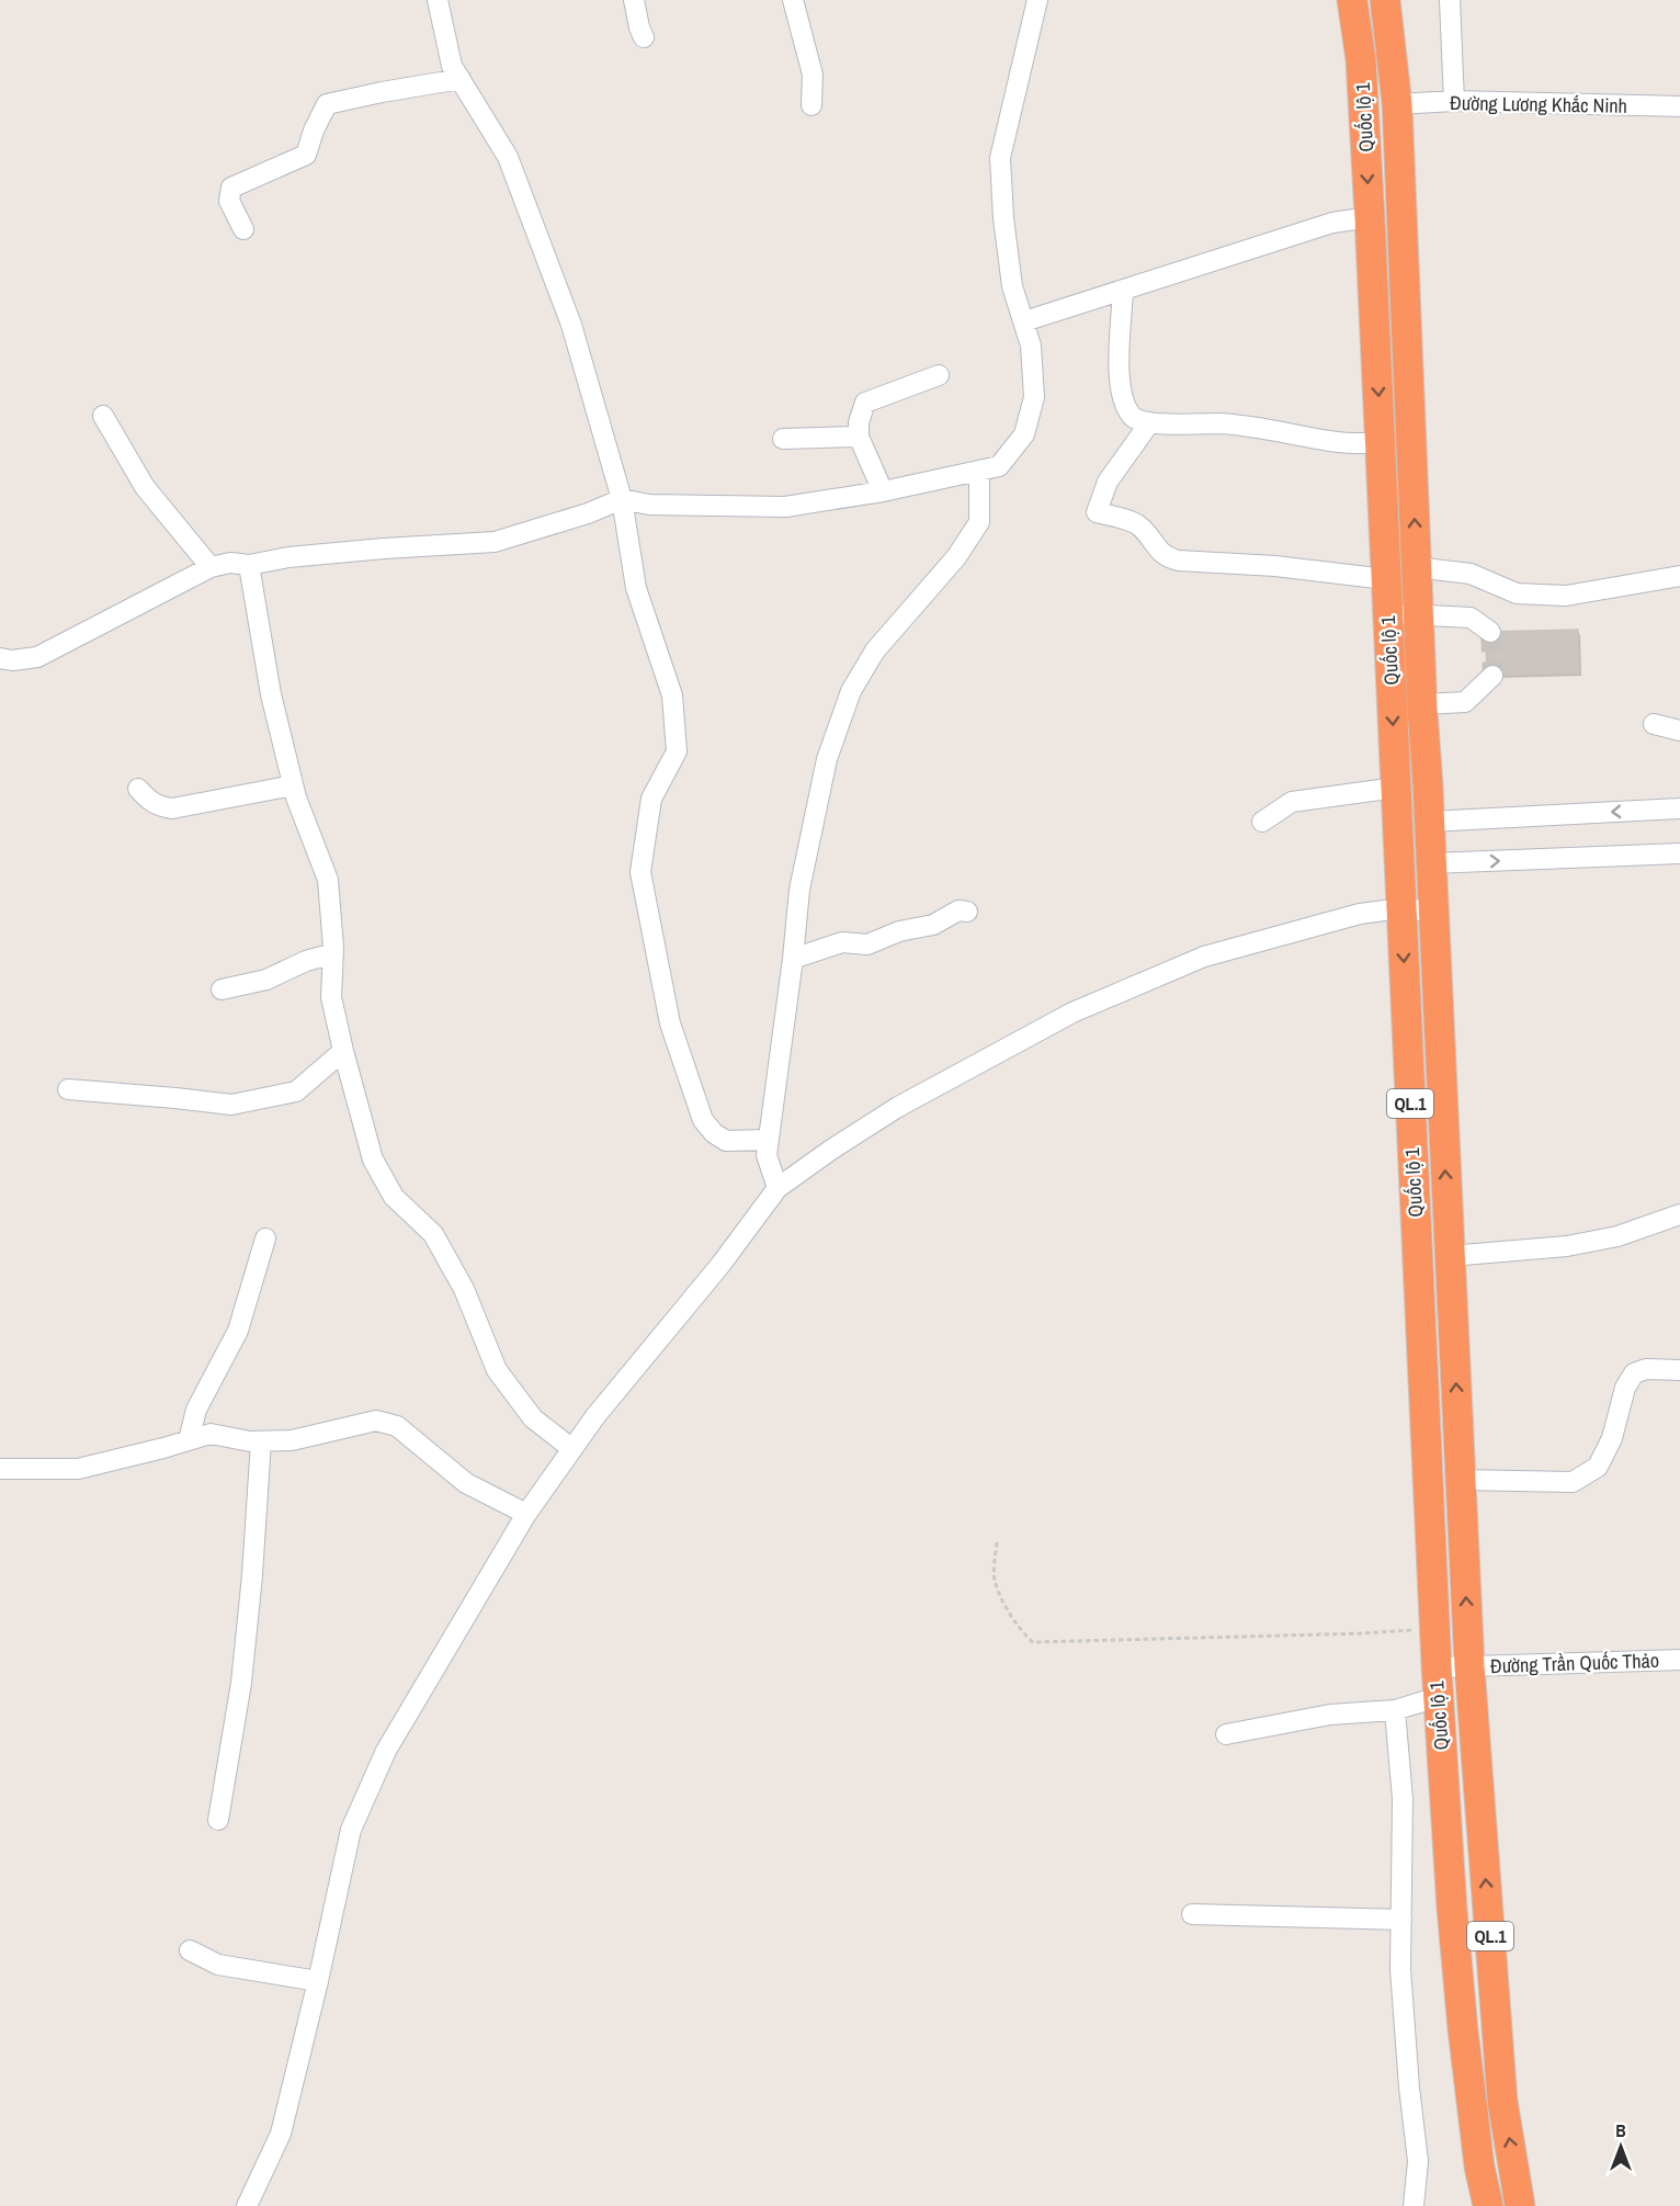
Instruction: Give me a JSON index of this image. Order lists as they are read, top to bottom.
{
  "streets": {
    "highway": ["Quốc lộ 1", "QL.1"],
    "street": ["Đường Lương Khắc Ninh", "Đường Trần Quốc Thảo"]
  },
  "crossings": [
    ["Đường Lương Khắc Ninh", "Quốc lộ 1"],
    ["Quốc lộ 1", "Đường Trần Quốc Thảo"]
  ],
  "north": "top"
}
